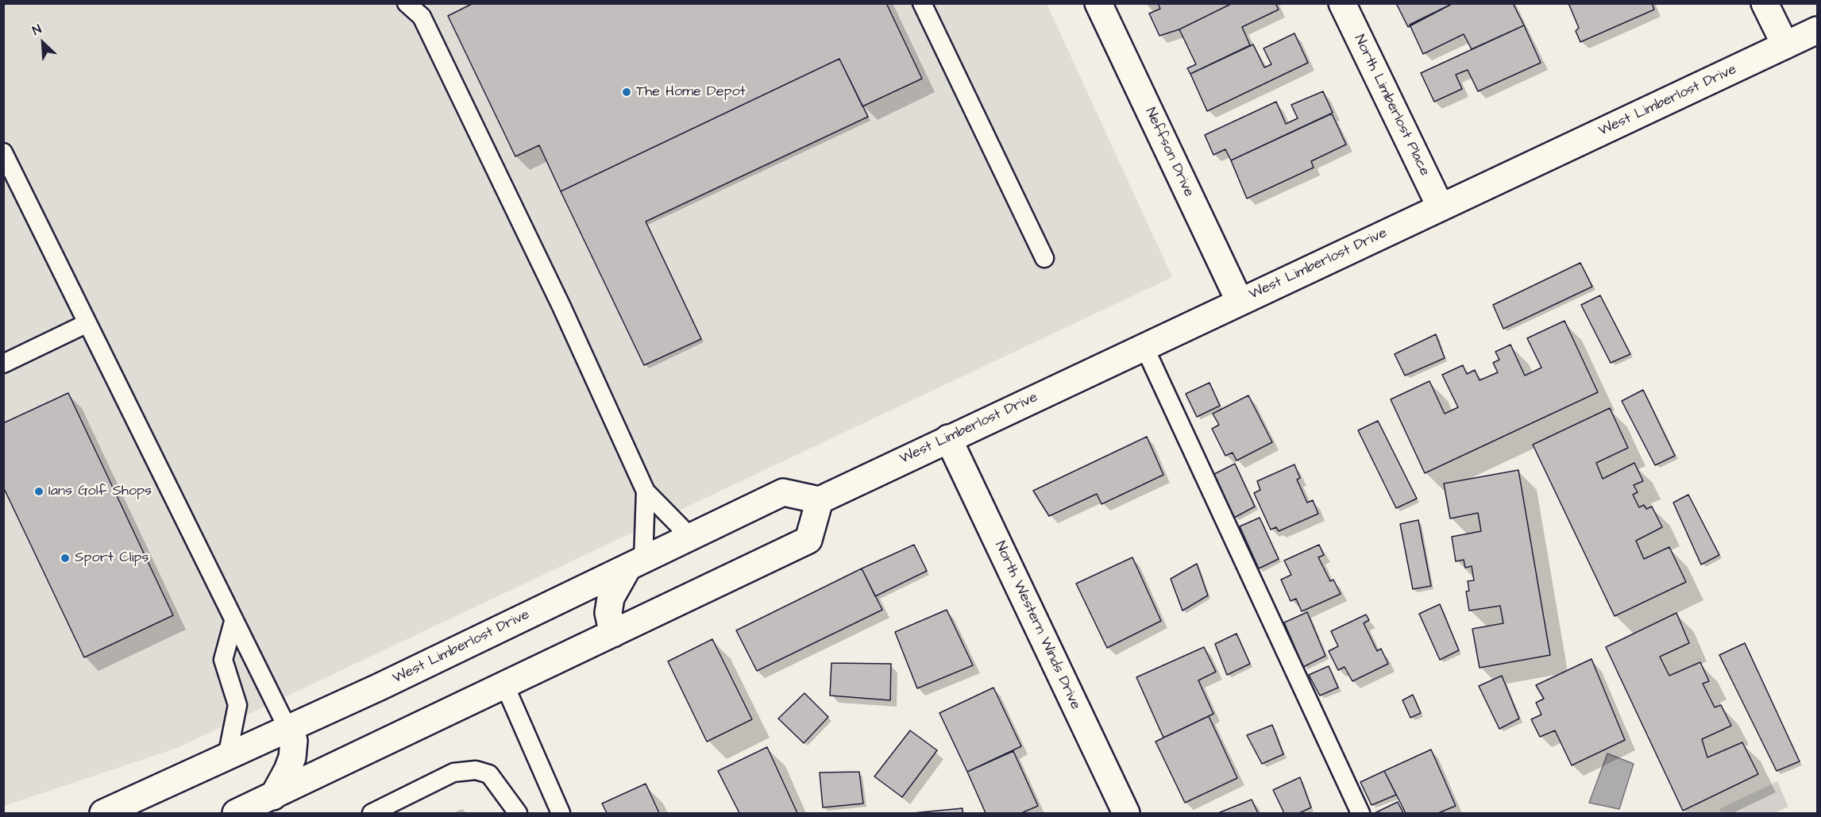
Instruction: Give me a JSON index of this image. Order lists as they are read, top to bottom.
{
  "streets": {
    "street": [
      "West Limberlost Drive",
      "North Limberlost Place",
      "Neffson Drive",
      "North Western Winds Drive"
    ]
  },
  "crossings": [
    ["West Limberlost Drive", "North Limberlost Place"],
    ["West Limberlost Drive", "Neffson Drive"],
    ["West Limberlost Drive", "North Western Winds Drive"]
  ],
  "places": ["The Home Depot", "Ians Golf Shops", "Sport Clips"],
  "north": "top left"
}
